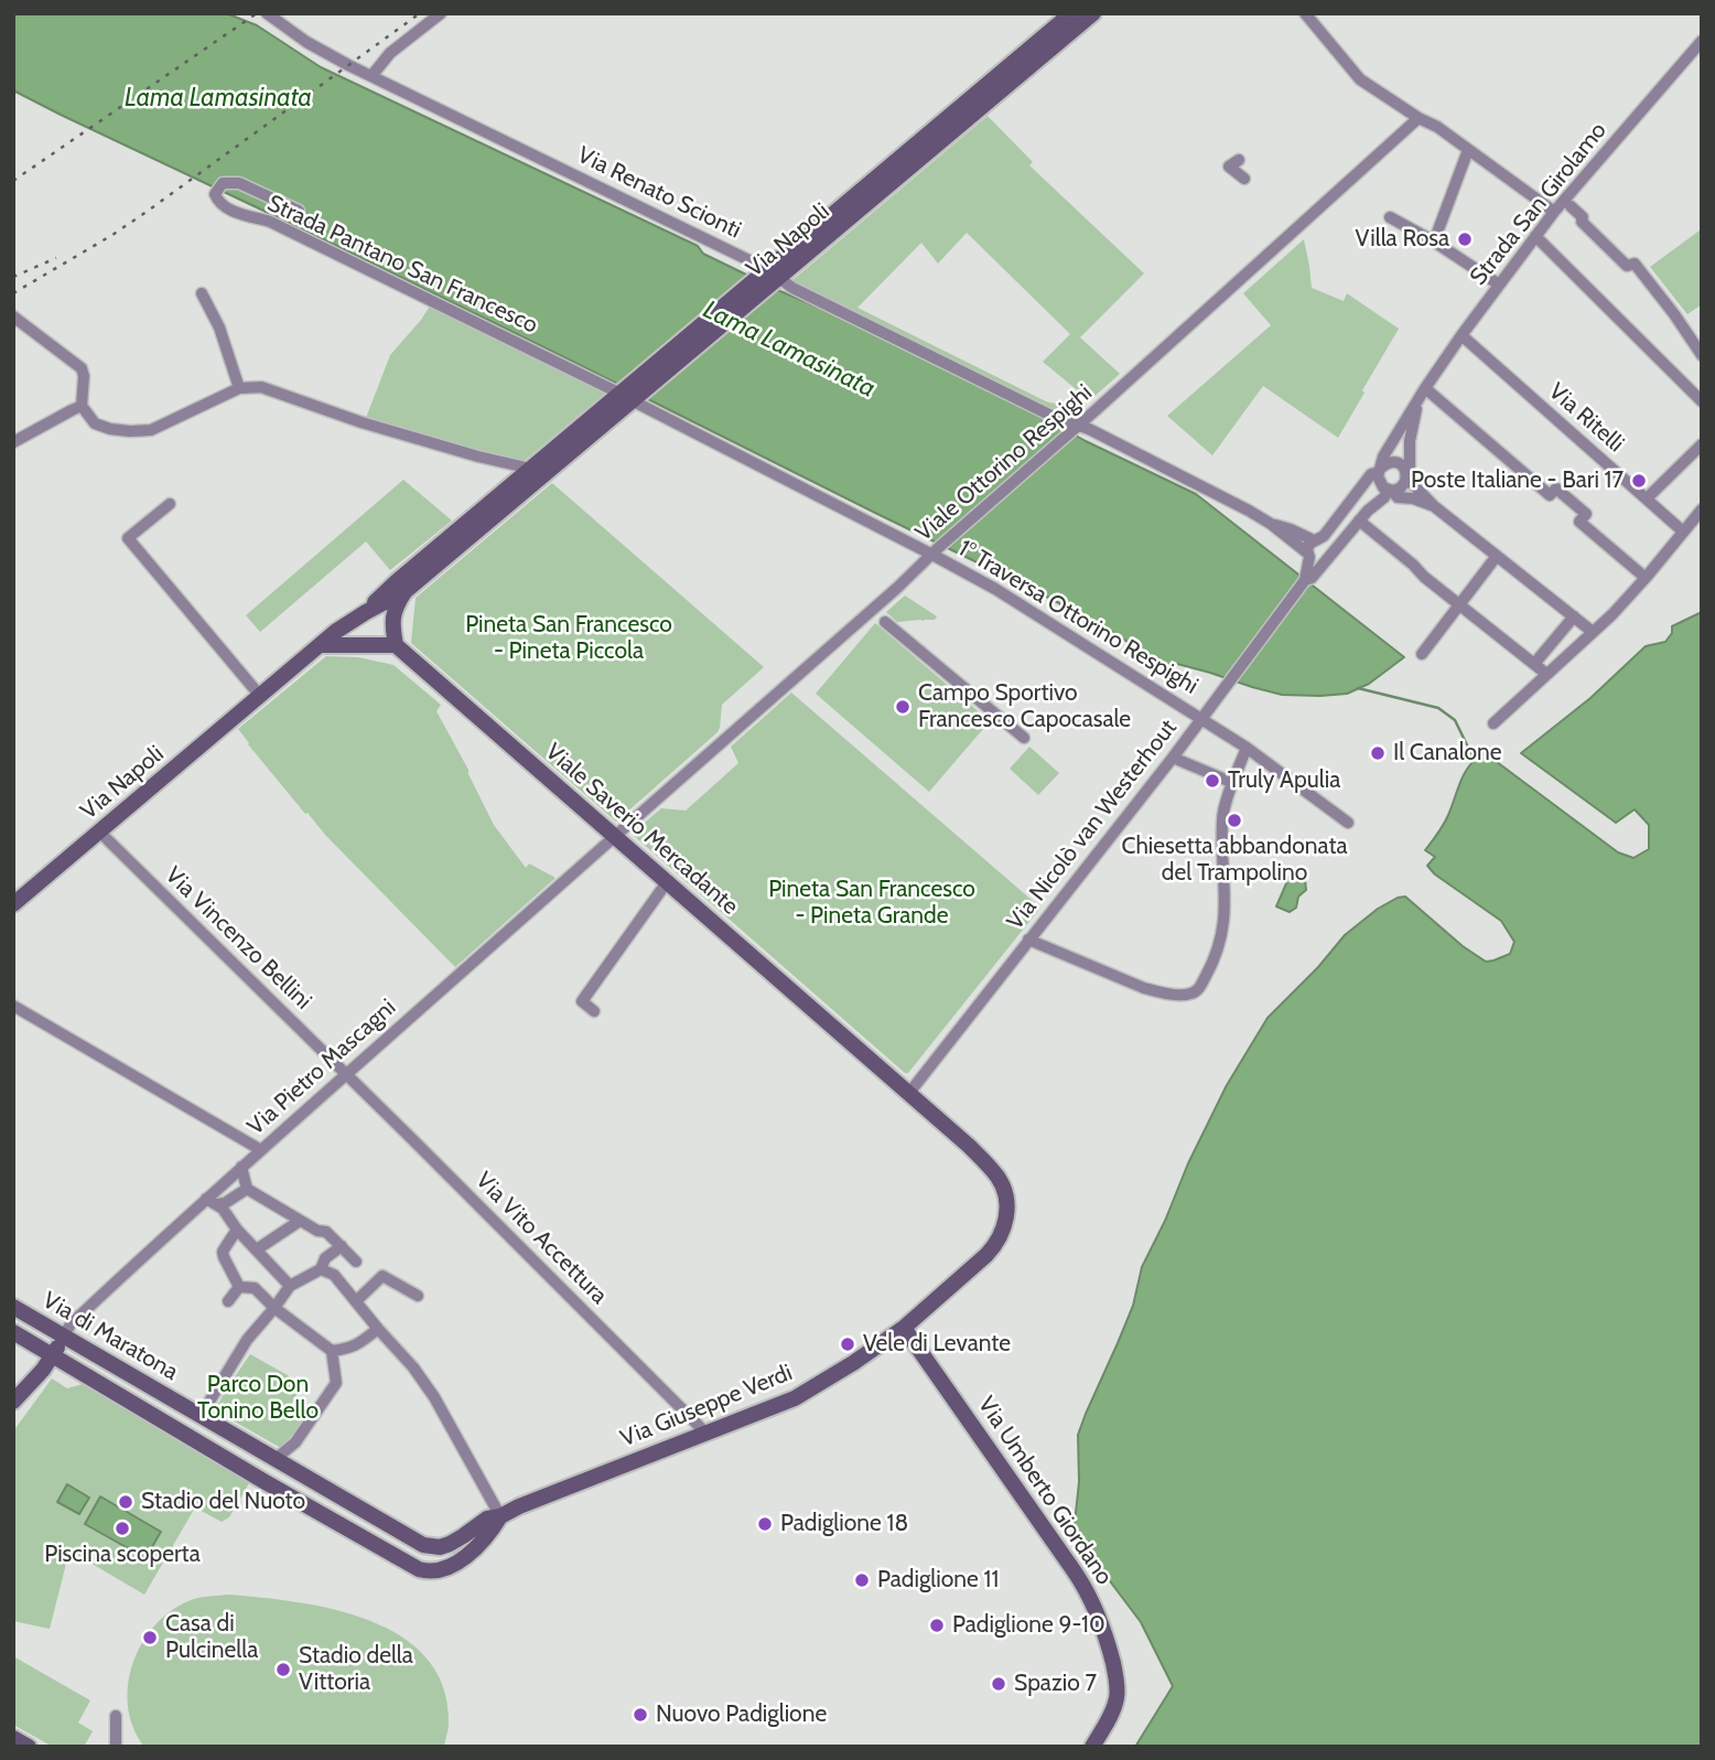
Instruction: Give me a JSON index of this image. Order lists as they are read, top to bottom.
{
  "streets": {
    "main road": [
      "Via Napoli",
      "Viale Saverio Mercadante",
      "Via di Maratona",
      "Via Giuseppe Verdi",
      "Via Umberto Giordano"
    ],
    "street": [
      "Via Renato Scionti",
      "Strada San Girolamo",
      "Strada Pantano San Francesco",
      "Via Ritelli",
      "Viale Ottorino Respighi",
      "1° Traversa Ottorino Respighi",
      "Via Nicolò van Westerhout",
      "Via Vincenzo Bellini",
      "Via Pietro Mascagni",
      "Via Vito Accettura"
    ]
  },
  "crossings": [
    ["Via Renato Scionti", "Via Napoli"],
    ["Via Renato Scionti", "Viale Ottorino Respighi"],
    ["Strada San Girolamo", "Via Ritelli"],
    ["Strada San Girolamo", "Via Nicolò van Westerhout"],
    ["Via Napoli", "Strada Pantano San Francesco"],
    ["Via Napoli", "Via Vincenzo Bellini"],
    ["Viale Ottorino Respighi", "1° Traversa Ottorino Respighi"],
    ["Viale Ottorino Respighi", "Viale Saverio Mercadante"],
    ["Viale Ottorino Respighi", "Via Pietro Mascagni"],
    ["1° Traversa Ottorino Respighi", "Via Nicolò van Westerhout"],
    ["Via Nicolò van Westerhout", "Viale Saverio Mercadante"],
    ["Viale Saverio Mercadante", "Via Pietro Mascagni"],
    ["Viale Saverio Mercadante", "Via Giuseppe Verdi"],
    ["Via Vincenzo Bellini", "Via Pietro Mascagni"],
    ["Via Vincenzo Bellini", "Via Vito Accettura"],
    ["Via Pietro Mascagni", "Via Vito Accettura"],
    ["Via Pietro Mascagni", "Via di Maratona"],
    ["Via Vito Accettura", "Via Giuseppe Verdi"],
    ["Via di Maratona", "Via Giuseppe Verdi"],
    ["Via Giuseppe Verdi", "Via Umberto Giordano"]
  ],
  "water": ["Lama Lamasinata"],
  "parks": ["Pineta San Francesco - Pineta Piccola", "Pineta San Francesco - Pineta Grande", "Parco Don Tonino Bello"],
  "places": [
    "Villa Rosa",
    "Poste Italiane - Bari 17",
    "Campo Sportivo Francesco Capocasale",
    "Il Canalone",
    "Truly Apulia",
    "Chiesetta abbandonata del Trampolino",
    "Vele di Levante",
    "Stadio del Nuoto",
    "Padiglione 18",
    "Piscina scoperta",
    "Padiglione 11",
    "Padiglione 9-10",
    "Casa di Pulcinella",
    "Stadio della Vittoria",
    "Spazio 7",
    "Nuovo Padiglione"
  ]
}
